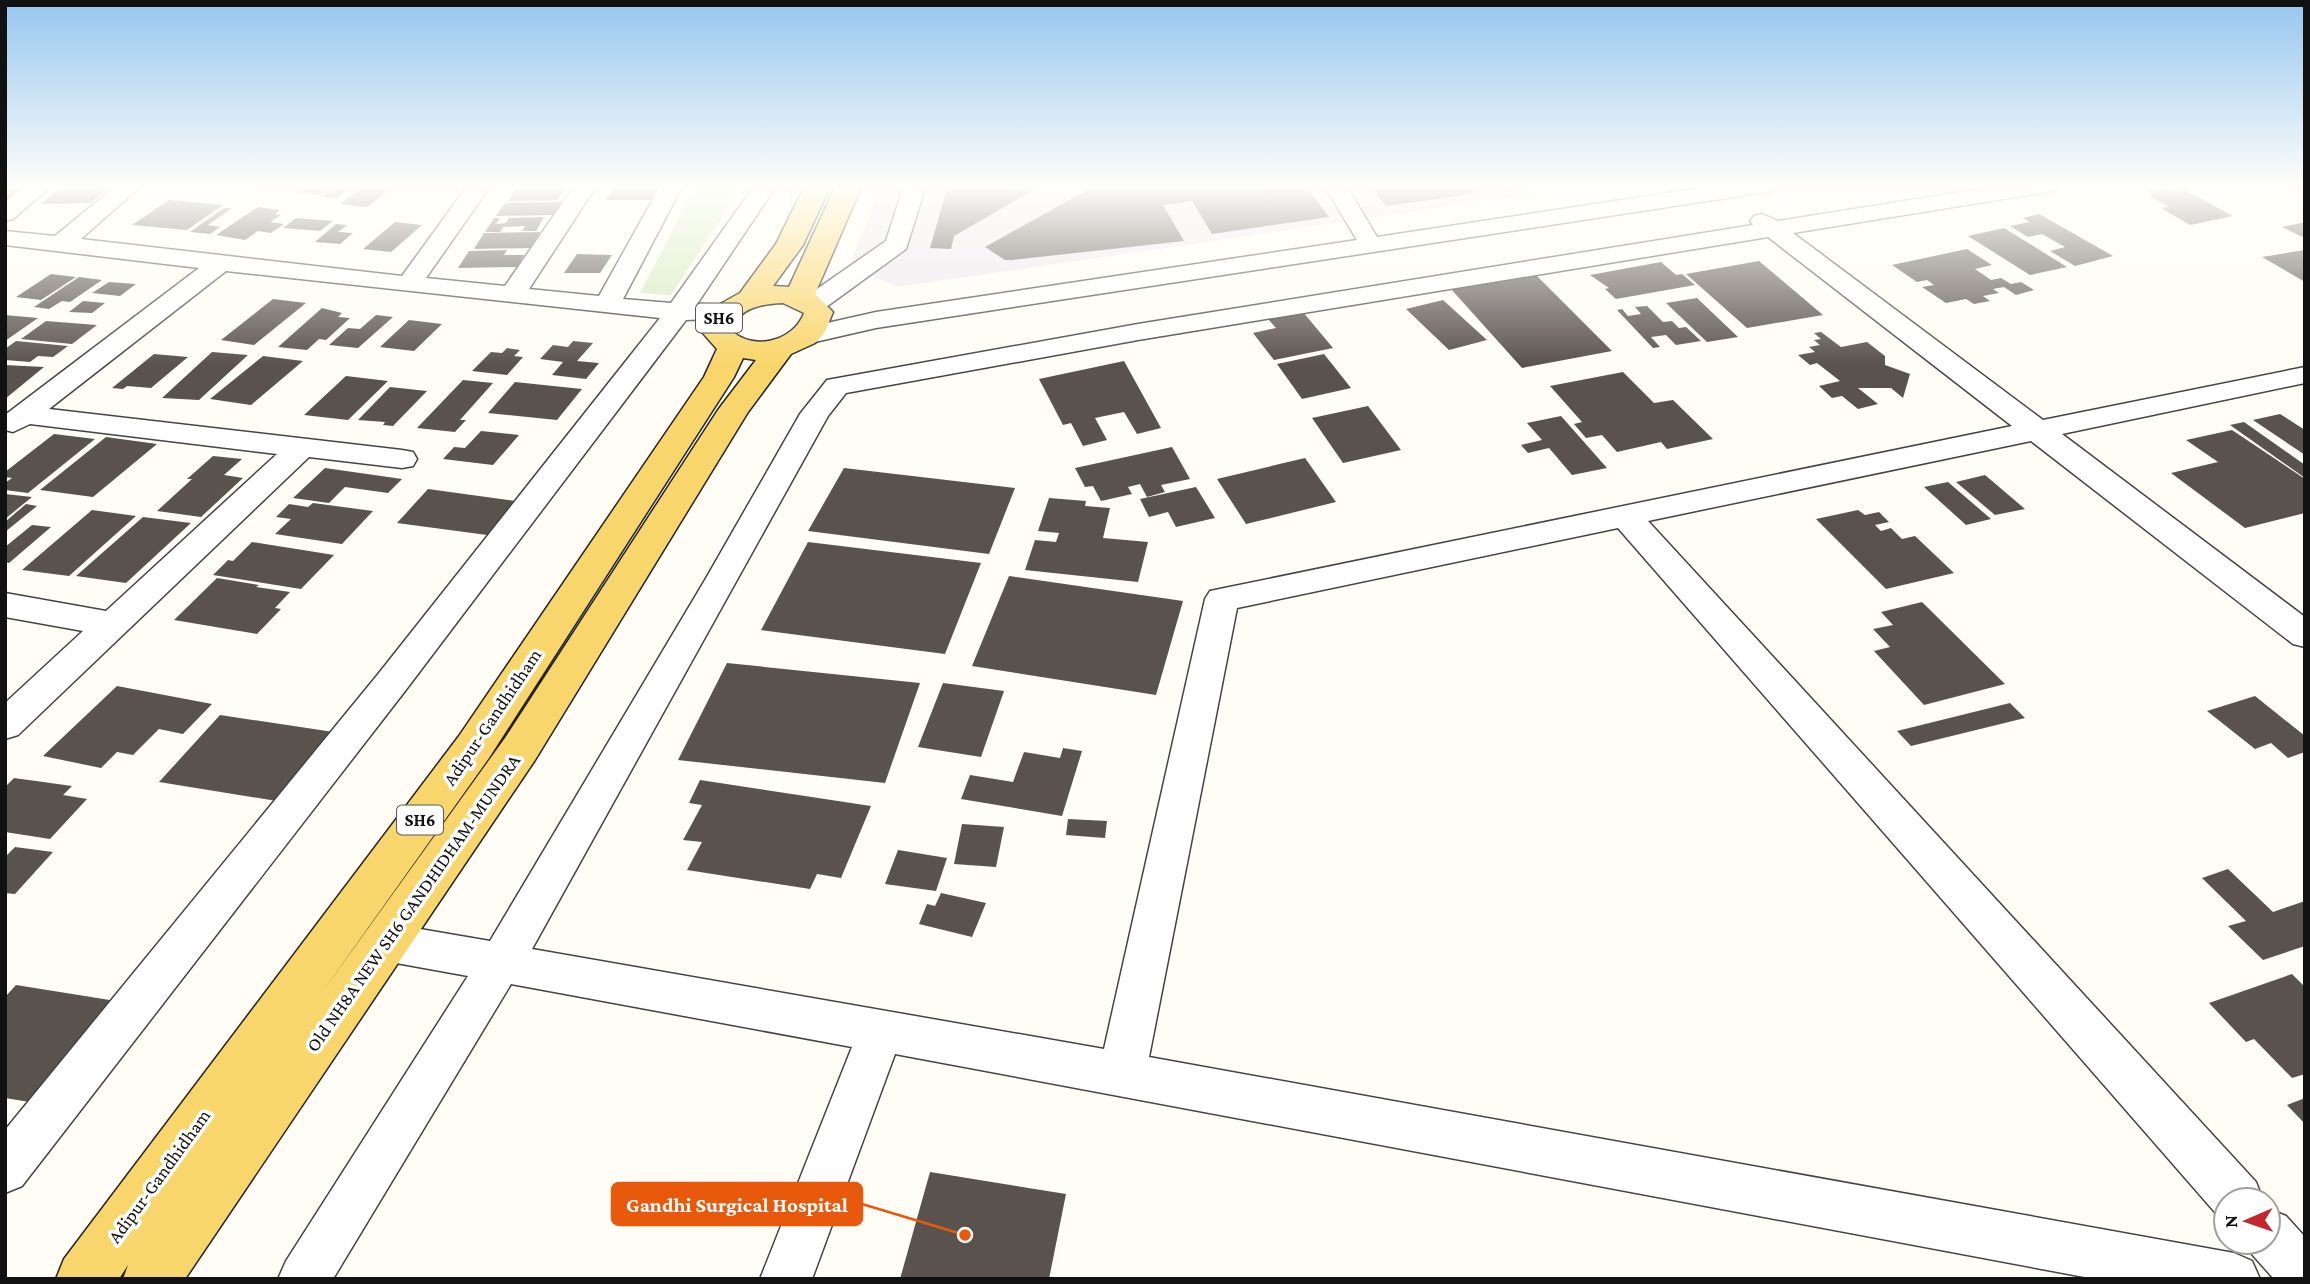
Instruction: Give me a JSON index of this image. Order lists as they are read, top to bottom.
{
  "streets": {
    "main road": ["SH6", "Adipur-Gandhidham", "Old NH8A NEW SH6 GANDHIDHAM-MUNDRA"]
  },
  "crossings": [
    ["SH6", "Adipur-Gandhidham"],
    ["SH6", "Old NH8A NEW SH6 GANDHIDHAM-MUNDRA"]
  ],
  "places": ["Gandhi Surgical Hospital"],
  "north": "left"
}
